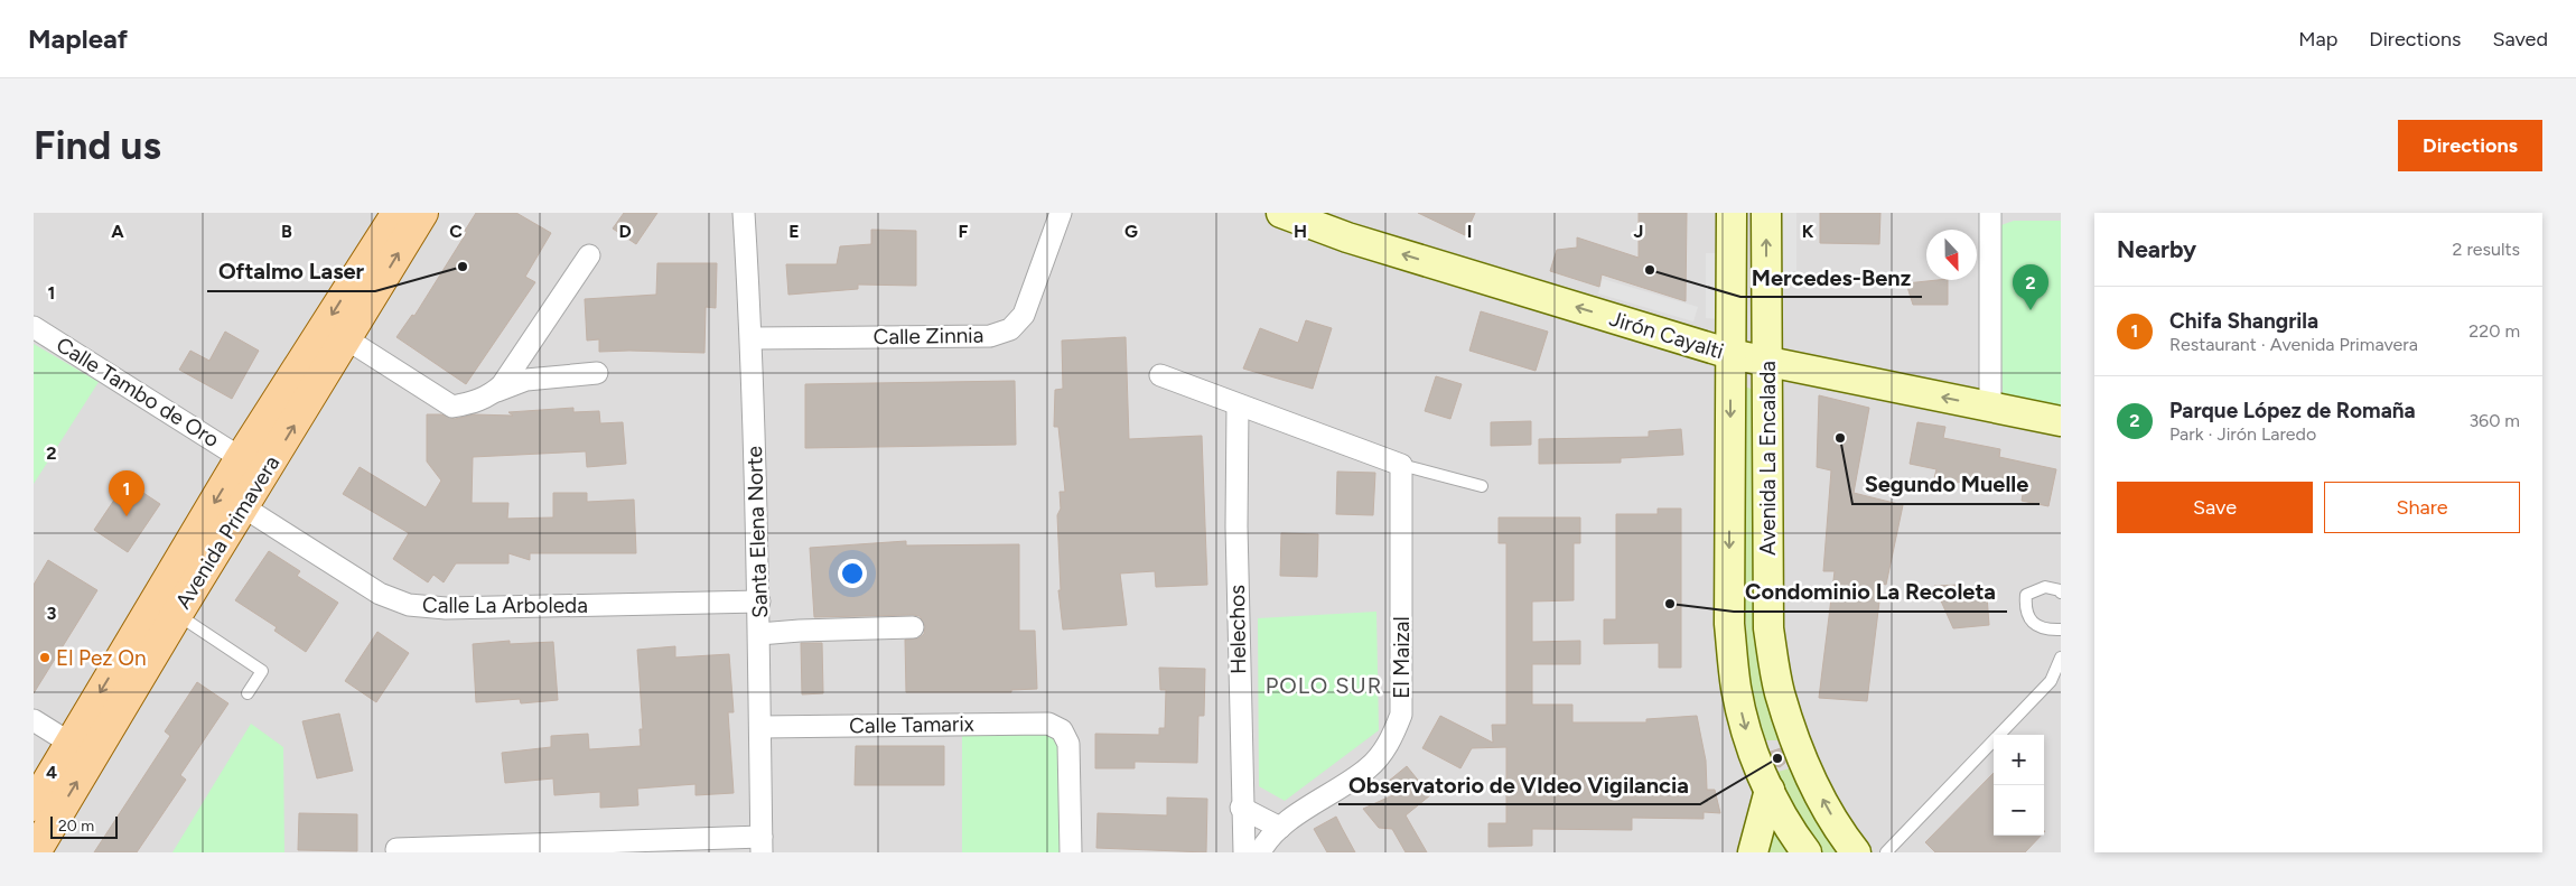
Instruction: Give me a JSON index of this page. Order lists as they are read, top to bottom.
{
  "streets": {
    "main road": ["Jirón Cayalti", "Avenida La Encalada", "Avenida Primavera"],
    "street": [
      "Calle Zinnia",
      "Calle Tambo de Oro",
      "Santa Elena Norte",
      "Calle La Arboleda",
      "Helechos",
      "El Maizal",
      "Calle Tamarix"
    ]
  },
  "crossings": [
    ["Jirón Cayalti", "Avenida La Encalada"],
    ["Calle Zinnia", "Santa Elena Norte"],
    ["Calle Tambo de Oro", "Avenida Primavera"],
    ["Avenida Primavera", "Calle La Arboleda"],
    ["Santa Elena Norte", "Calle La Arboleda"],
    ["Santa Elena Norte", "Calle Tamarix"]
  ],
  "one_way": ["Jirón Cayalti"],
  "districts": ["POLO SUR"],
  "places": [
    "Oftalmo Laser",
    "Mercedes-Benz",
    "Segundo Muelle",
    "Condominio La Recoleta",
    "El Pez On",
    "Observatorio de VIdeo Vigilancia"
  ],
  "scale_bar": "20 m",
  "north": "bottom",
  "page": {
    "header": "Mapleaf",
    "nav": ["Map", "Directions", "Saved"],
    "buttons": [
      "Directions",
      ["Save", "Share"]
    ],
    "title": "Find us",
    "heading": ["Nearby", "2 results"],
    "pins": ["2", "1"],
    "list": [
      {
        "mark": "1",
        "name": "Chifa Shangrila",
        "note": "Restaurant · Avenida Primavera",
        "value": "220 m"
      },
      {
        "mark": "2",
        "name": "Parque López de Romaña",
        "note": "Park · Jirón Laredo",
        "value": "360 m"
      }
    ],
    "map_buttons": ["+", "−"],
    "scale": "20 m"
  },
  "grid": {
    "columns": [
      "A",
      "B",
      "C",
      "D",
      "E",
      "F",
      "G",
      "H",
      "I",
      "J",
      "K"
    ],
    "rows": [
      "1",
      "2",
      "3",
      "4"
    ]
  }
}
